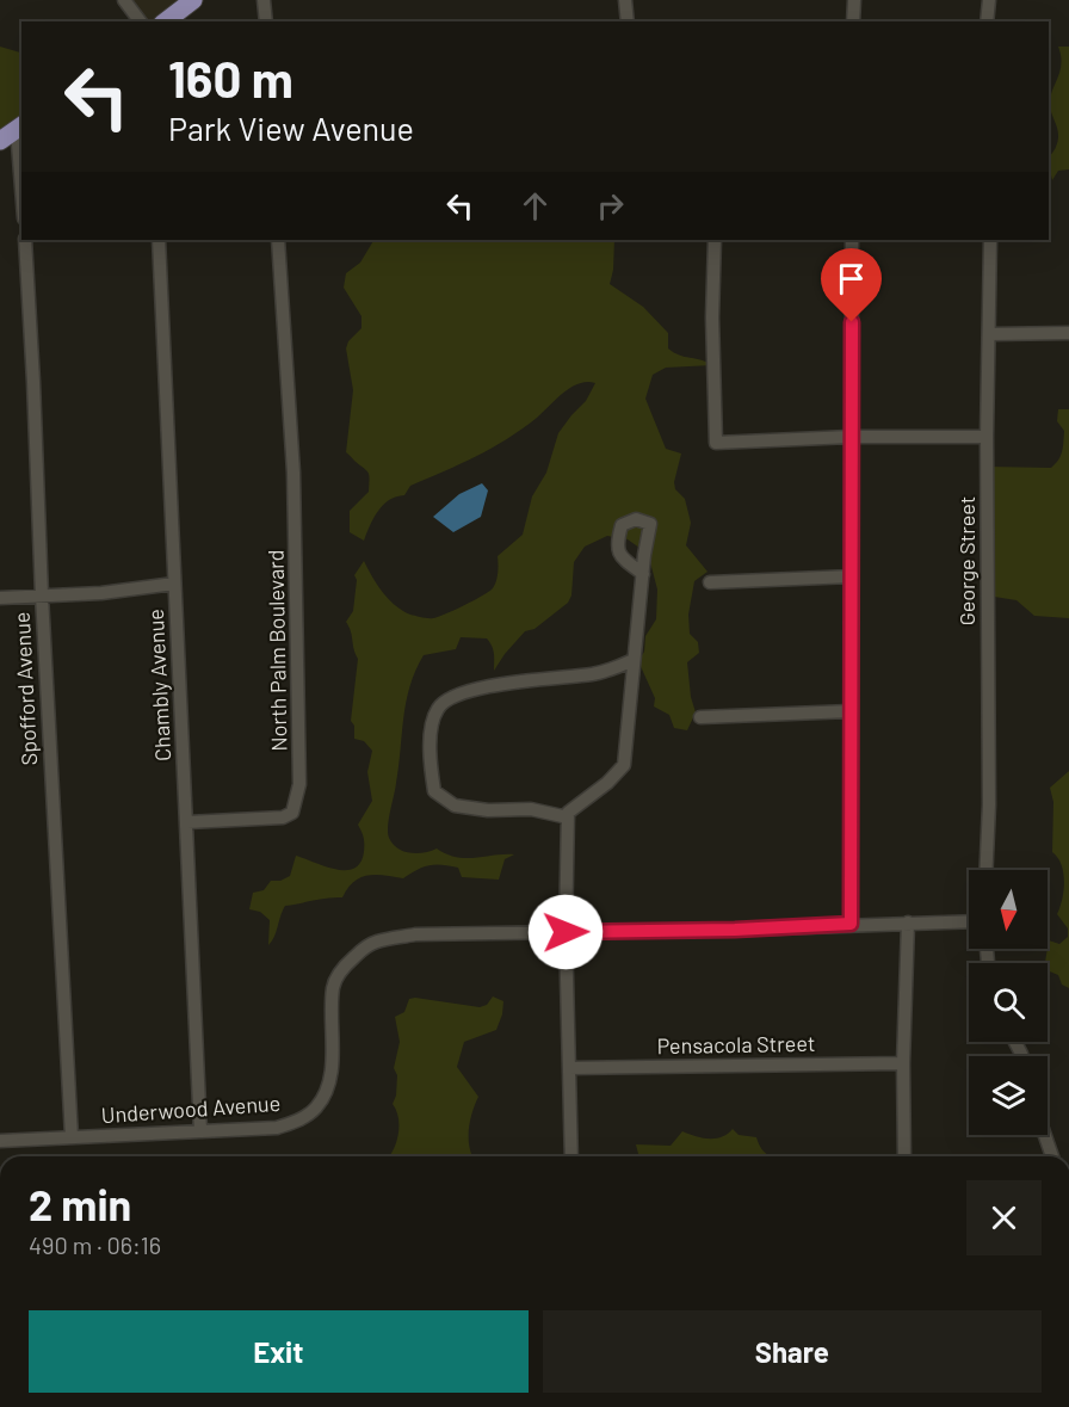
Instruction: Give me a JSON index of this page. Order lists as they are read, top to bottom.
{
  "streets": {
    "street": [
      "George Street",
      "North Palm Boulevard",
      "Chambly Avenue",
      "Spofford Avenue",
      "Pensacola Street",
      "Underwood Avenue"
    ]
  },
  "crossings": [
    ["North Palm Boulevard", "Chambly Avenue"],
    ["Chambly Avenue", "Underwood Avenue"],
    ["Spofford Avenue", "Underwood Avenue"]
  ],
  "north": "bottom",
  "page": {
    "turn": ["160 m", "Park View Avenue"],
    "heading": ["2 min", "490 m · 06:16"],
    "buttons": ["Exit", "Share"]
  }
}
